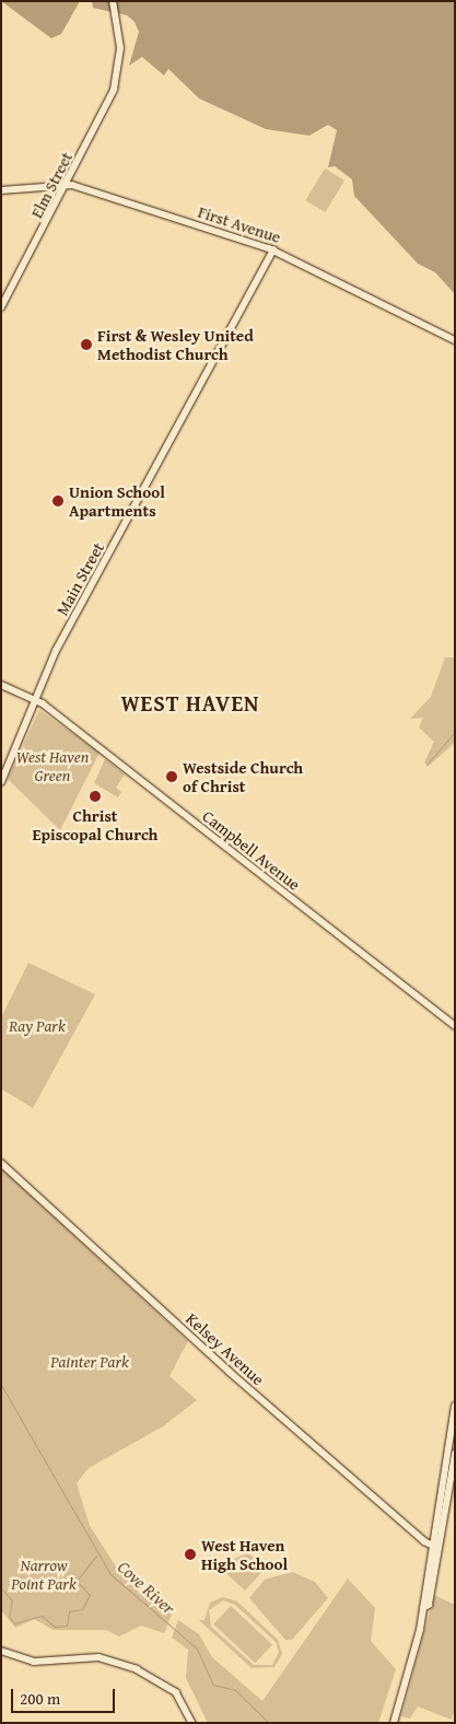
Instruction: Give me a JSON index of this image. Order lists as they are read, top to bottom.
{
  "streets": {
    "main road": [
      "Elm Street",
      "First Avenue",
      "Main Street",
      "Campbell Avenue",
      "Kelsey Avenue"
    ]
  },
  "crossings": [
    ["Elm Street", "First Avenue"],
    ["First Avenue", "Main Street"],
    ["Main Street", "Campbell Avenue"]
  ],
  "districts": ["WEST HAVEN"],
  "water": ["Cove River"],
  "parks": [
    "West Haven Green",
    "Ray Park",
    "Painter Park",
    "Narrow Point Park"
  ],
  "places": [
    "First & Wesley United Methodist Church",
    "Union School Apartments",
    "Westside Church of Christ",
    "Christ Episcopal Church",
    "West Haven High School"
  ],
  "scale_bar": "200 m"
}
